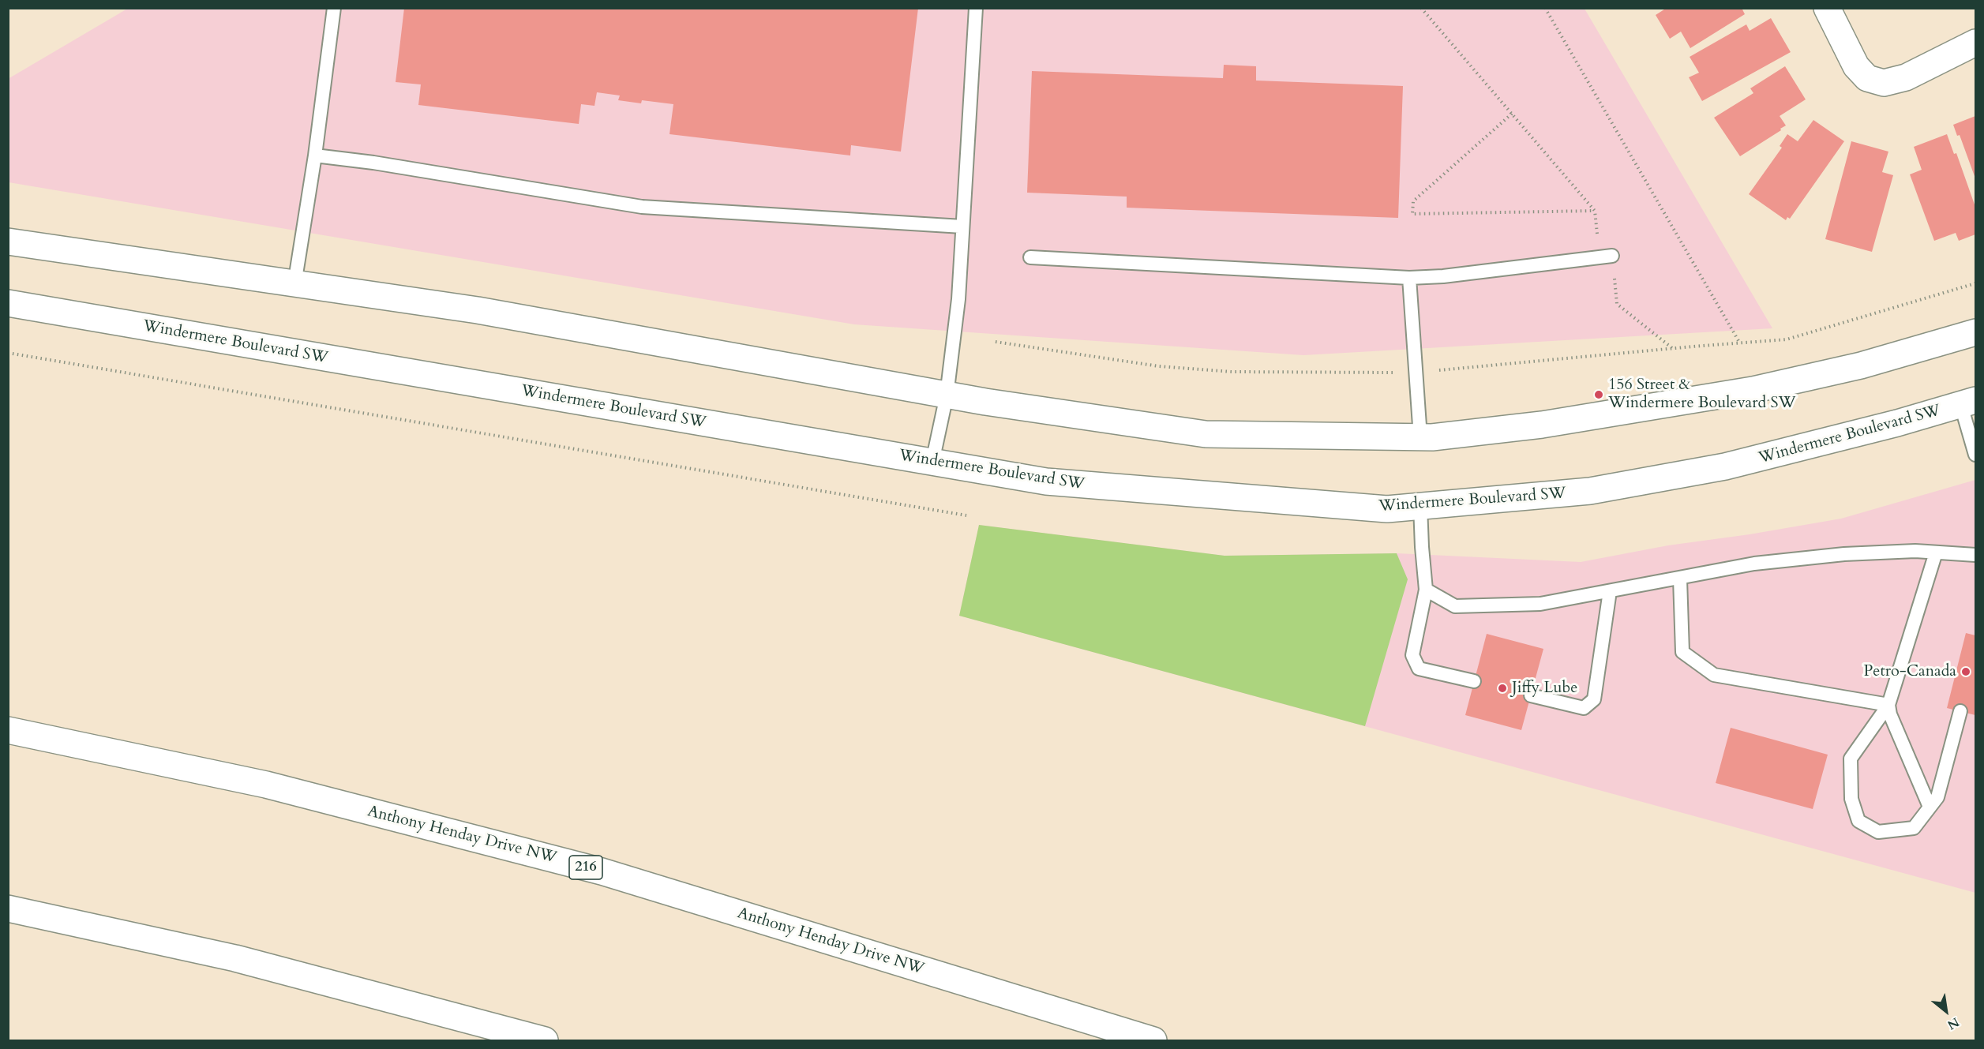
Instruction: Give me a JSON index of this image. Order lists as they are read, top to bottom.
{
  "streets": {
    "main road": ["Windermere Boulevard SW", "Anthony Henday Drive NW", "216"]
  },
  "places": ["156 Street & Windermere Boulevard SW", "Petro-Canada", "Jiffy Lube"],
  "north": "bottom right"
}
